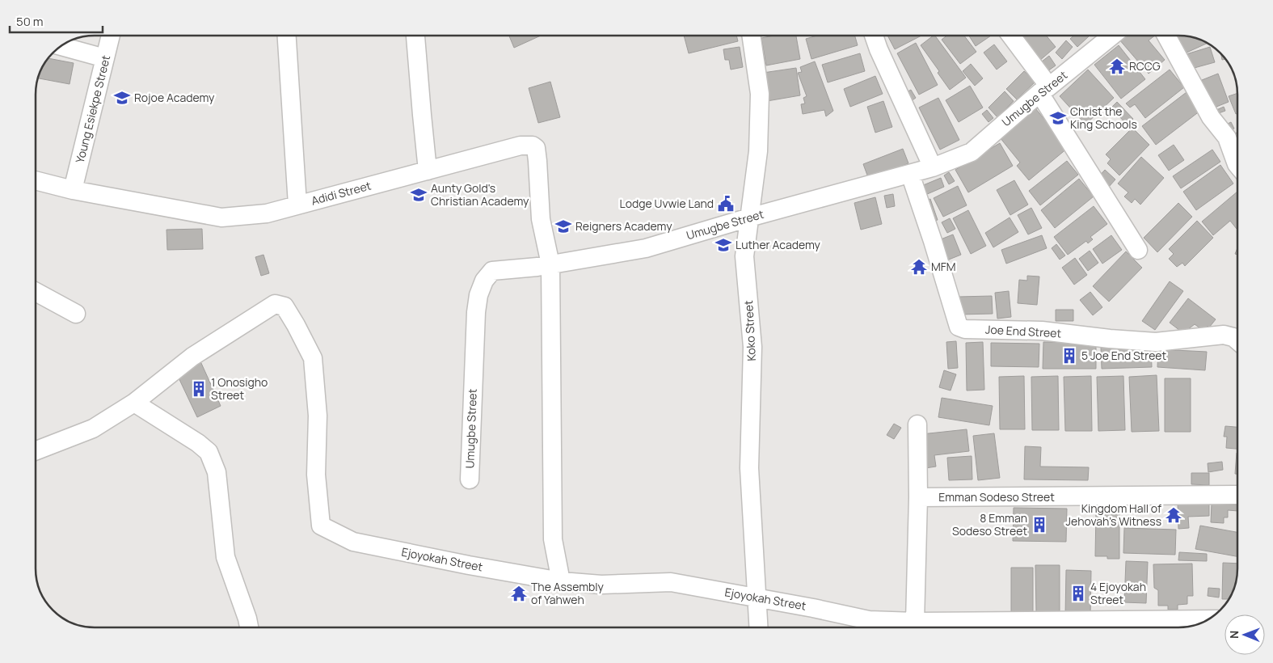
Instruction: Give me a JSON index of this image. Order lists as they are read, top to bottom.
{
  "streets": {
    "street": [
      "Umugbe Street",
      "Young Esiekpe Street",
      "Adidi Street",
      "Koko Street",
      "Joe End Street",
      "Emman Sodeso Street",
      "Ejoyokah Street"
    ]
  },
  "crossings": [
    ["Umugbe Street", "Adidi Street"],
    ["Umugbe Street", "Koko Street"],
    ["Umugbe Street", "Joe End Street"],
    ["Young Esiekpe Street", "Adidi Street"],
    ["Koko Street", "Ejoyokah Street"]
  ],
  "places": {
    "temple": [
      "RCCG",
      "MFM",
      "Kingdom Hall of Jehovah's Witness",
      "The Assembly of Yahweh"
    ],
    "school or university": [
      "Rojoe Academy",
      "Christ the King Schools",
      "Aunty Gold's Christian Academy",
      "Reigners Academy",
      "Luther Academy"
    ],
    "public building": ["Lodge Uvwie Land"],
    "building": [
      "5 Joe End Street",
      "1 Onosigho Street",
      "8 Emman Sodeso Street",
      "4 Ejoyokah Street"
    ]
  },
  "scale_bar": "50 m",
  "north": "left"
}
